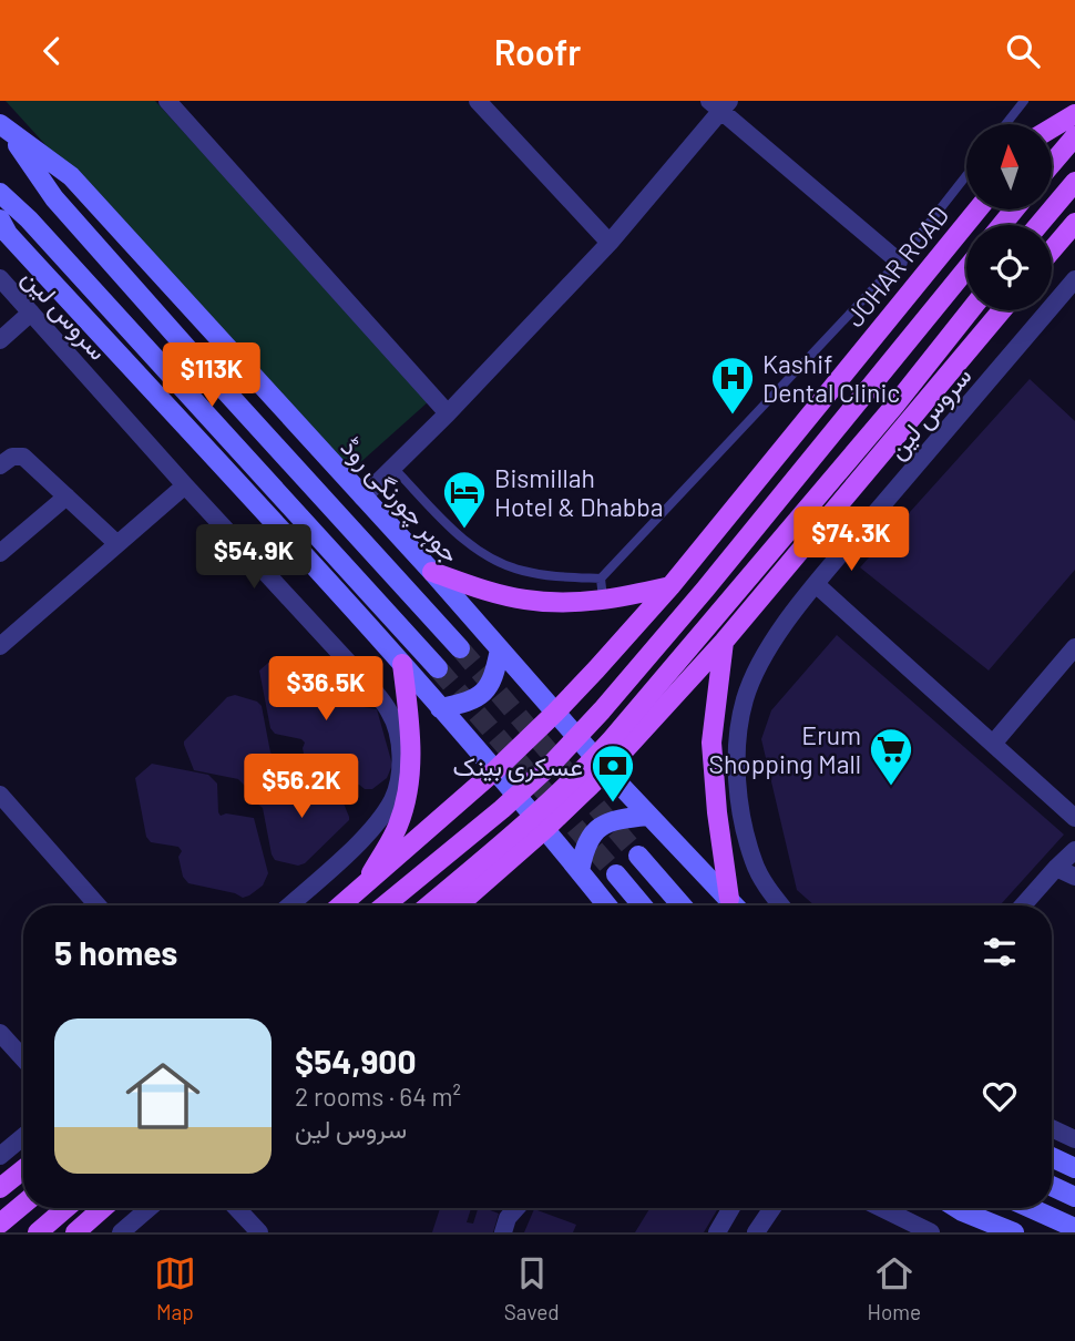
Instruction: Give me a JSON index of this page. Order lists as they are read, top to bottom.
{
  "streets": {
    "main road": ["JOHAR ROAD", "جوہر چورنگی روڈ"],
    "street": ["سروس لین"]
  },
  "crossings": [
    ["JOHAR ROAD", "جوہر چورنگی روڈ"]
  ],
  "places": {
    "hospital": ["Kashif Dental Clinic"],
    "hotel": ["Bismillah Hotel & Dhabba"],
    "supermarket": ["Erum Shopping Mall"],
    "bank": ["عسکری بینک"]
  },
  "north": "top",
  "page": {
    "header": "Roofr",
    "price": [
      "$113K",
      "$74.3K",
      "$54.9K",
      "$36.5K",
      "$56.2K"
    ],
    "heading": "5 homes",
    "list": [
      {
        "name": "$54,900",
        "note": "2 rooms · 64 m² · سروس لین"
      }
    ],
    "tabs": ["Map", "Saved", "Home"]
  }
}
